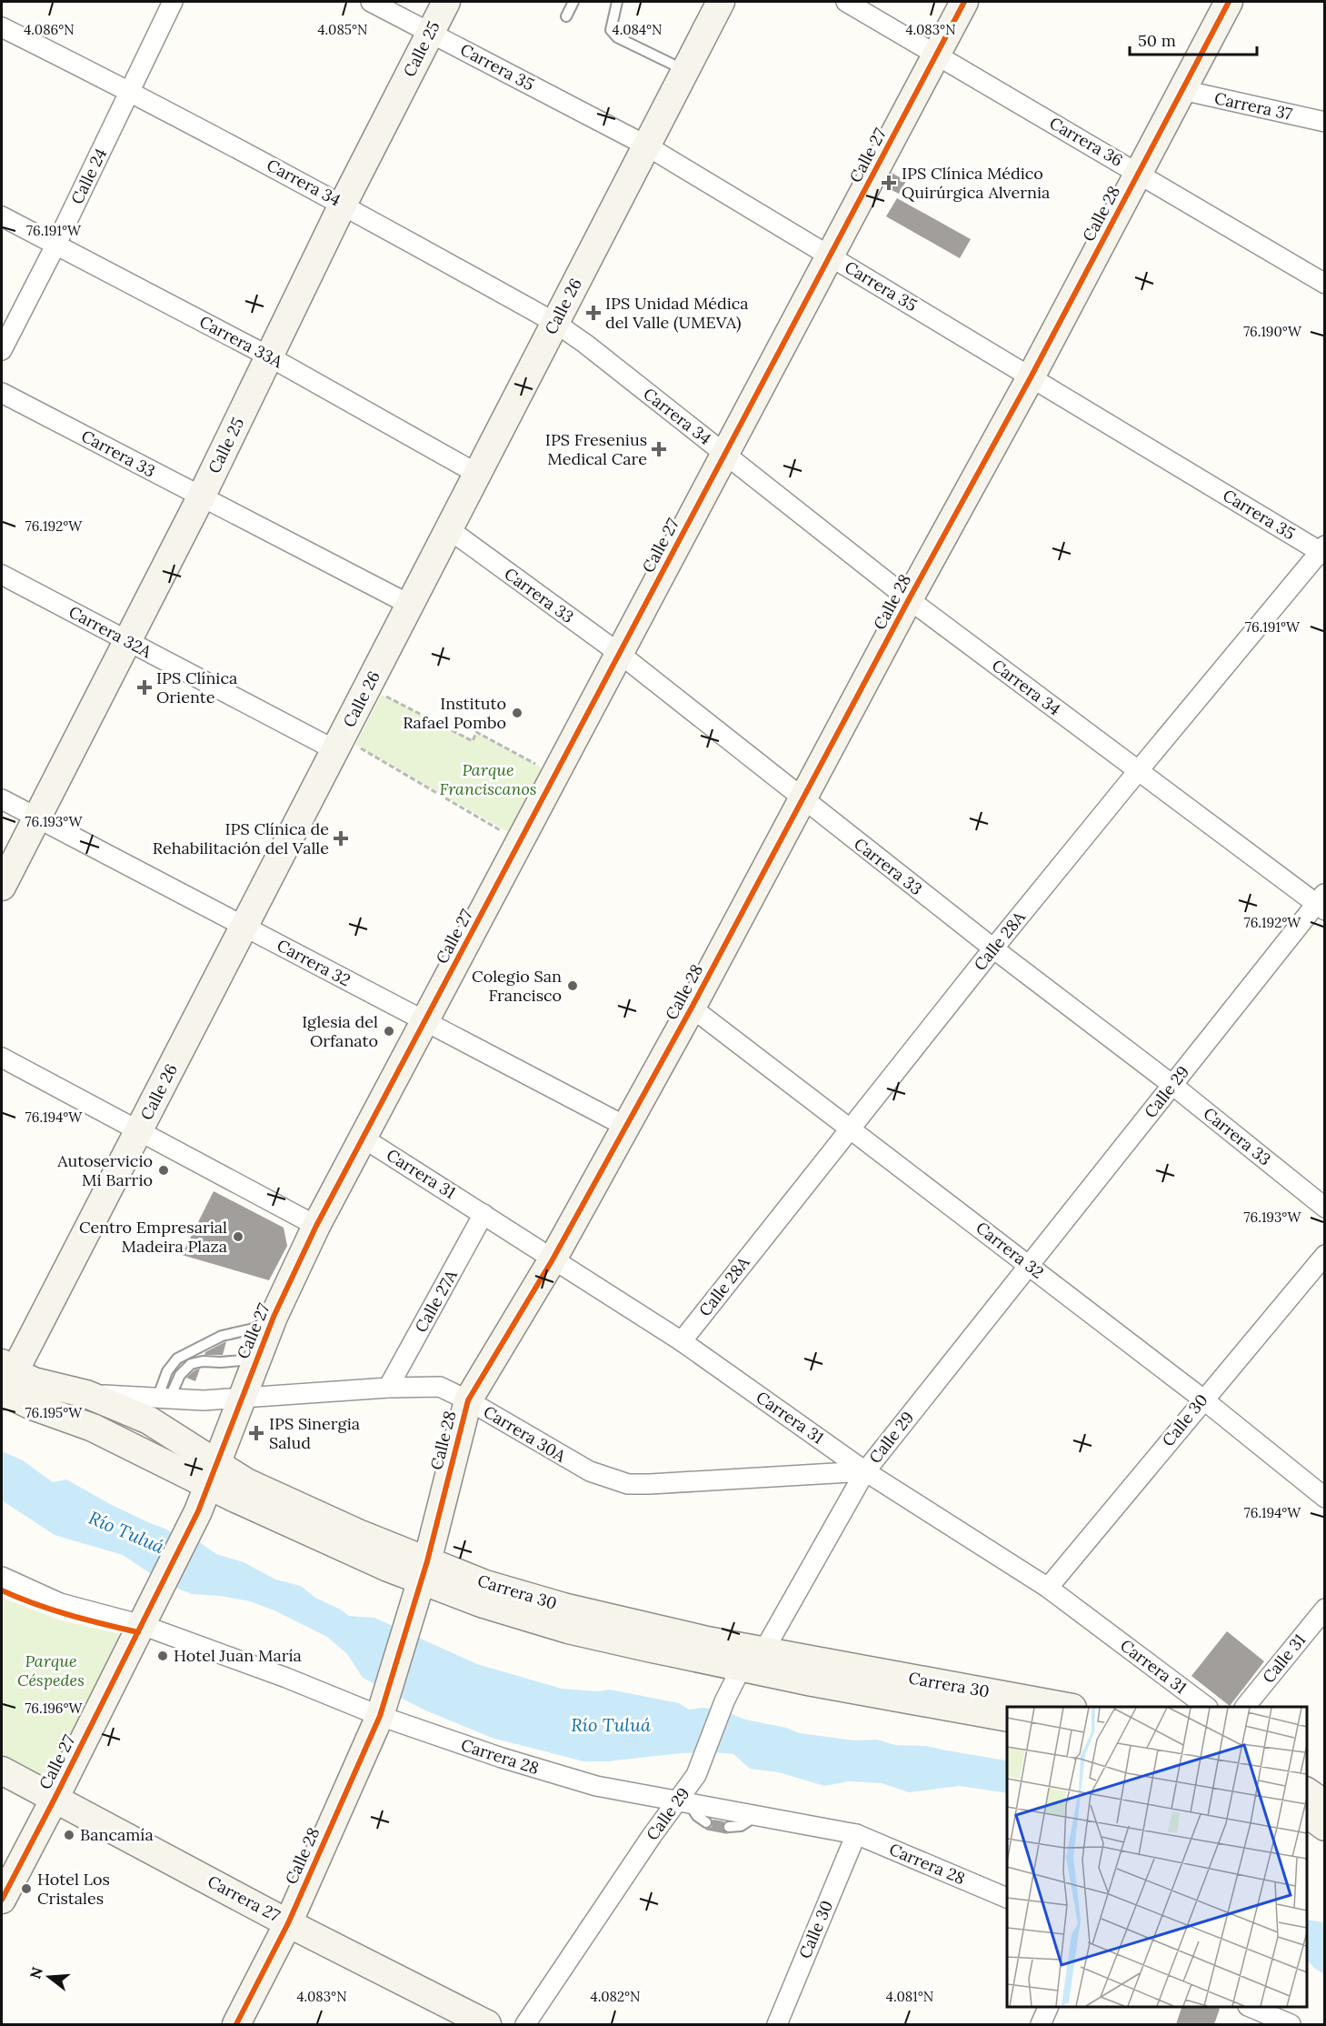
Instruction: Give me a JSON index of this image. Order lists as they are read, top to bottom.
{
  "streets": {
    "street": [
      "Calle 25",
      "Carrera 35",
      "Carrera 37",
      "Carrera 36",
      "Calle 27",
      "Calle 24",
      "Carrera 34",
      "Calle 28",
      "Calle 26",
      "Carrera 33A",
      "Carrera 33",
      "Carrera 32A",
      "Calle 28A",
      "Carrera 32",
      "Calle 29",
      "Carrera 31",
      "Calle 27A",
      "Calle 30",
      "Carrera 30A",
      "Carrera 30",
      "Calle 31",
      "Carrera 28",
      "Carrera 27"
    ]
  },
  "crossings": [
    ["Calle 25", "Carrera 35"],
    ["Calle 25", "Carrera 34"],
    ["Calle 25", "Carrera 33A"],
    ["Calle 25", "Carrera 33"],
    ["Calle 25", "Carrera 32A"],
    ["Calle 25", "Carrera 32"],
    ["Carrera 35", "Calle 27"],
    ["Carrera 35", "Calle 28"],
    ["Carrera 35", "Calle 26"],
    ["Carrera 35", "Calle 28A"],
    ["Carrera 37", "Calle 28"],
    ["Carrera 36", "Calle 27"],
    ["Carrera 36", "Calle 28"],
    ["Calle 27", "Carrera 34"],
    ["Calle 27", "Carrera 33"],
    ["Calle 27", "Carrera 32"],
    ["Calle 27", "Carrera 31"],
    ["Calle 27", "Carrera 30A"],
    ["Calle 27", "Carrera 30"],
    ["Calle 27", "Carrera 28"],
    ["Calle 27", "Carrera 27"],
    ["Calle 24", "Carrera 34"],
    ["Calle 24", "Carrera 33A"],
    ["Carrera 34", "Calle 28"],
    ["Carrera 34", "Calle 26"],
    ["Carrera 34", "Calle 28A"],
    ["Carrera 34", "Calle 29"],
    ["Calle 28", "Carrera 33"],
    ["Calle 28", "Carrera 32"],
    ["Calle 28", "Carrera 31"],
    ["Calle 28", "Carrera 30A"],
    ["Calle 28", "Carrera 30"],
    ["Calle 28", "Carrera 28"],
    ["Calle 28", "Carrera 27"],
    ["Calle 26", "Carrera 33A"],
    ["Calle 26", "Carrera 33"],
    ["Calle 26", "Carrera 32A"],
    ["Calle 26", "Carrera 32"],
    ["Calle 26", "Carrera 30"],
    ["Carrera 33", "Calle 28A"],
    ["Carrera 33", "Calle 29"],
    ["Calle 28A", "Carrera 32"],
    ["Calle 28A", "Carrera 31"],
    ["Carrera 32", "Calle 29"],
    ["Carrera 32", "Calle 30"],
    ["Calle 29", "Carrera 31"],
    ["Calle 29", "Carrera 30A"],
    ["Calle 29", "Carrera 30"],
    ["Calle 29", "Carrera 28"],
    ["Carrera 31", "Calle 27A"],
    ["Carrera 31", "Calle 30"],
    ["Carrera 31", "Carrera 30A"],
    ["Calle 27A", "Carrera 30A"],
    ["Calle 30", "Carrera 28"],
    ["Carrera 30A", "Carrera 30"]
  ],
  "water": ["Río Tuluá"],
  "parks": ["Parque Franciscanos", "Parque Céspedes"],
  "places": {
    "health": [
      "IPS Clínica Médico Quirúrgica Alvernia",
      "IPS Unidad Médica del Valle (UMEVA)",
      "IPS Fresenius Medical Care",
      "IPS Clínica Oriente",
      "IPS Clínica de Rehabilitación del Valle",
      "IPS Sinergia Salud"
    ],
    "other": [
      "Instituto Rafael Pombo",
      "Colegio San Francisco",
      "Iglesia del Orfanato",
      "Autoservicio Mi Barrio",
      "Centro Empresarial Madeira Plaza",
      "Hotel Juan María",
      "Bancamía",
      "Hotel Los Cristales"
    ]
  },
  "scale_bar": "50 m",
  "north": "left",
  "coordinates": [
    "4.086°N",
    "4.085°N",
    "4.084°N",
    "4.083°N",
    "76.191°W",
    "76.190°W",
    "76.192°W",
    "76.193°W",
    "76.194°W",
    "76.195°W",
    "76.196°W",
    "4.082°N",
    "4.081°N"
  ]
}
